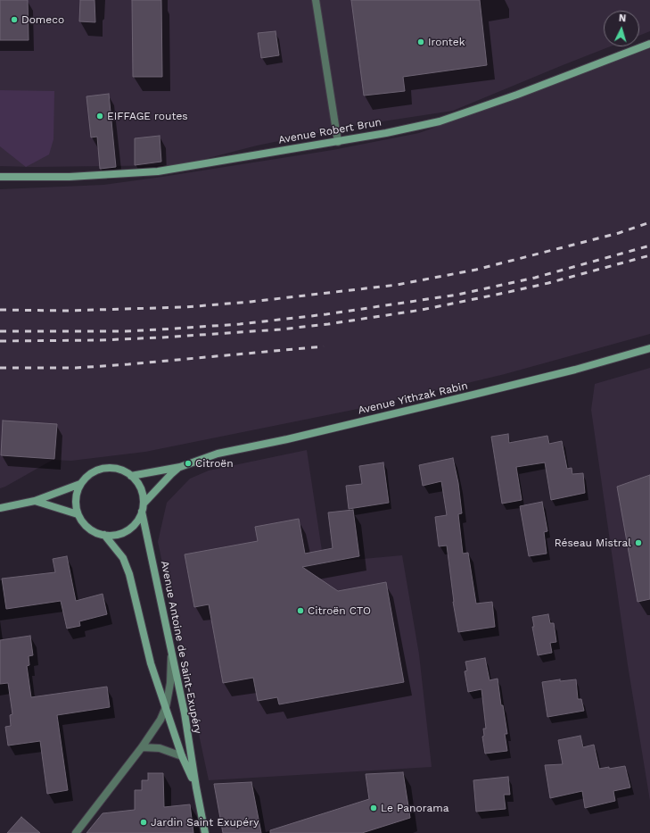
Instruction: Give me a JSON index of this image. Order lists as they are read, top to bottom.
{
  "streets": {
    "street": ["Avenue Robert Brun", "Avenue Yithzak Rabin", "Avenue Antoine de Saint-Exupéry"]
  },
  "crossings": [
    ["Avenue Yithzak Rabin", "Avenue Antoine de Saint-Exupéry"]
  ],
  "places": [
    "Domeco",
    "Irontek",
    "EIFFAGE routes",
    "Citroën",
    "Réseau Mistral",
    "Citroën CTO",
    "Le Panorama",
    "Jardin Saint Exupéry"
  ],
  "north": "top"
}
